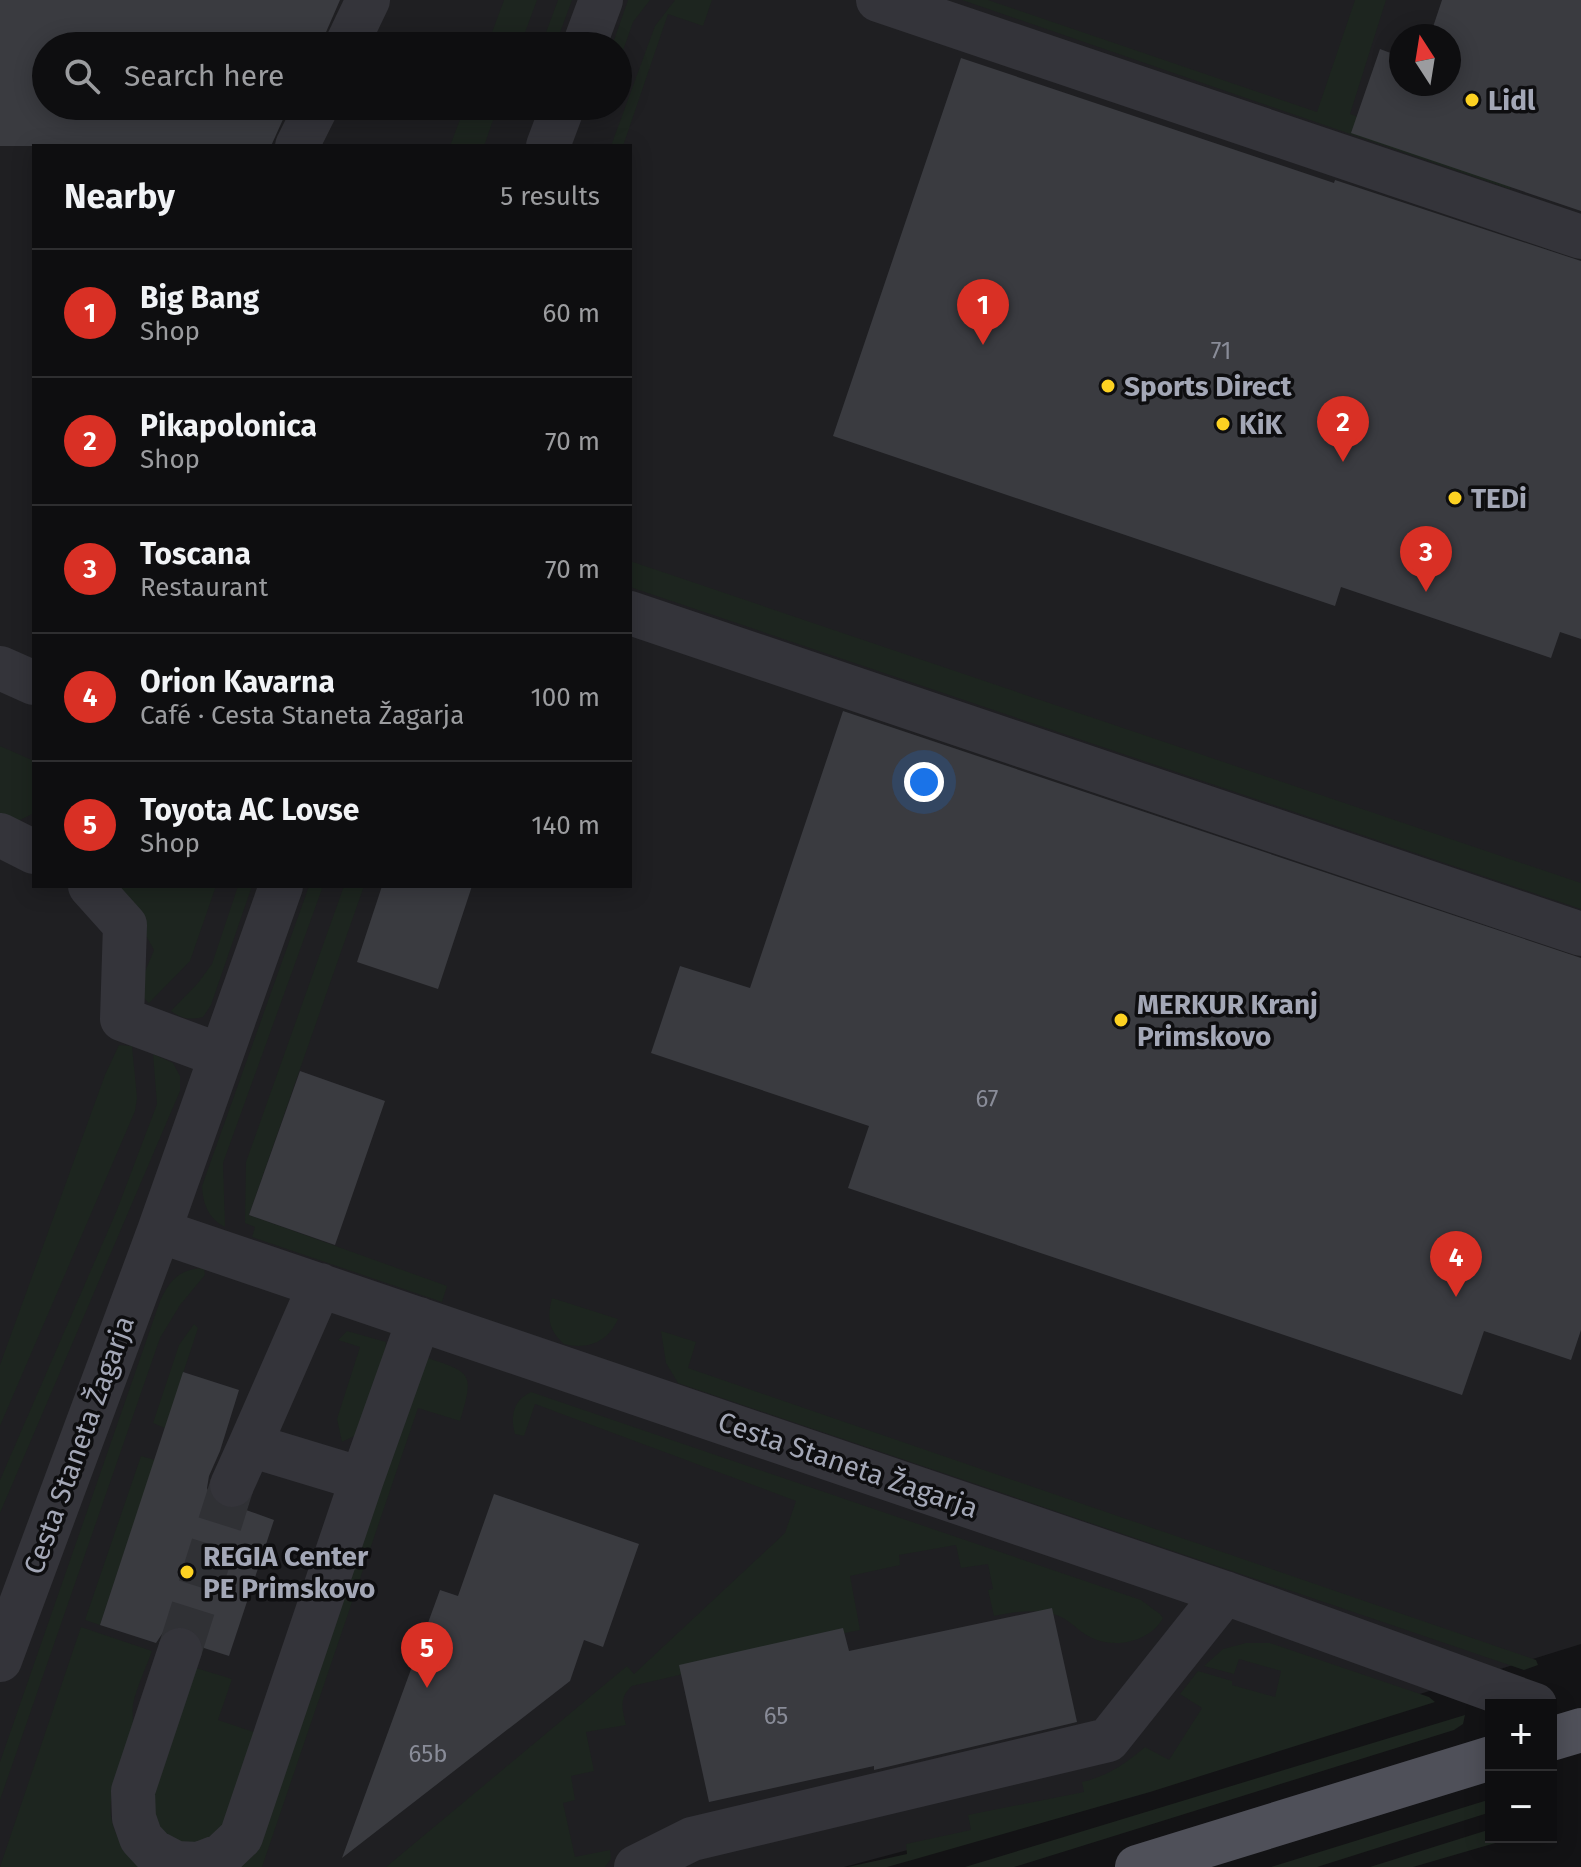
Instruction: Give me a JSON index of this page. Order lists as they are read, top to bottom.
{
  "streets": {
    "street": ["Cesta Staneta Žagarja"]
  },
  "places": [
    "Lidl",
    "Sports Direct",
    "KiK",
    "TEDi",
    "MERKUR Kranj Primskovo",
    "REGIA Center PE Primskovo"
  ],
  "house_numbers": [
    "71",
    "67",
    "65",
    "65b"
  ],
  "north": "top",
  "page": {
    "search": "Search here",
    "heading": ["Nearby", "5 results"],
    "list": [
      {
        "mark": "1",
        "name": "Big Bang",
        "note": "Shop",
        "value": "60 m"
      },
      {
        "mark": "2",
        "name": "Pikapolonica",
        "note": "Shop",
        "value": "70 m"
      },
      {
        "mark": "3",
        "name": "Toscana",
        "note": "Restaurant",
        "value": "70 m"
      },
      {
        "mark": "4",
        "name": "Orion Kavarna",
        "note": "Café · Cesta Staneta Žagarja",
        "value": "100 m"
      },
      {
        "mark": "5",
        "name": "Toyota AC Lovse",
        "note": "Shop",
        "value": "140 m"
      }
    ],
    "pins": [
      "1",
      "2",
      "3",
      "4",
      "5"
    ],
    "map_buttons": ["+", "−"]
  }
}
